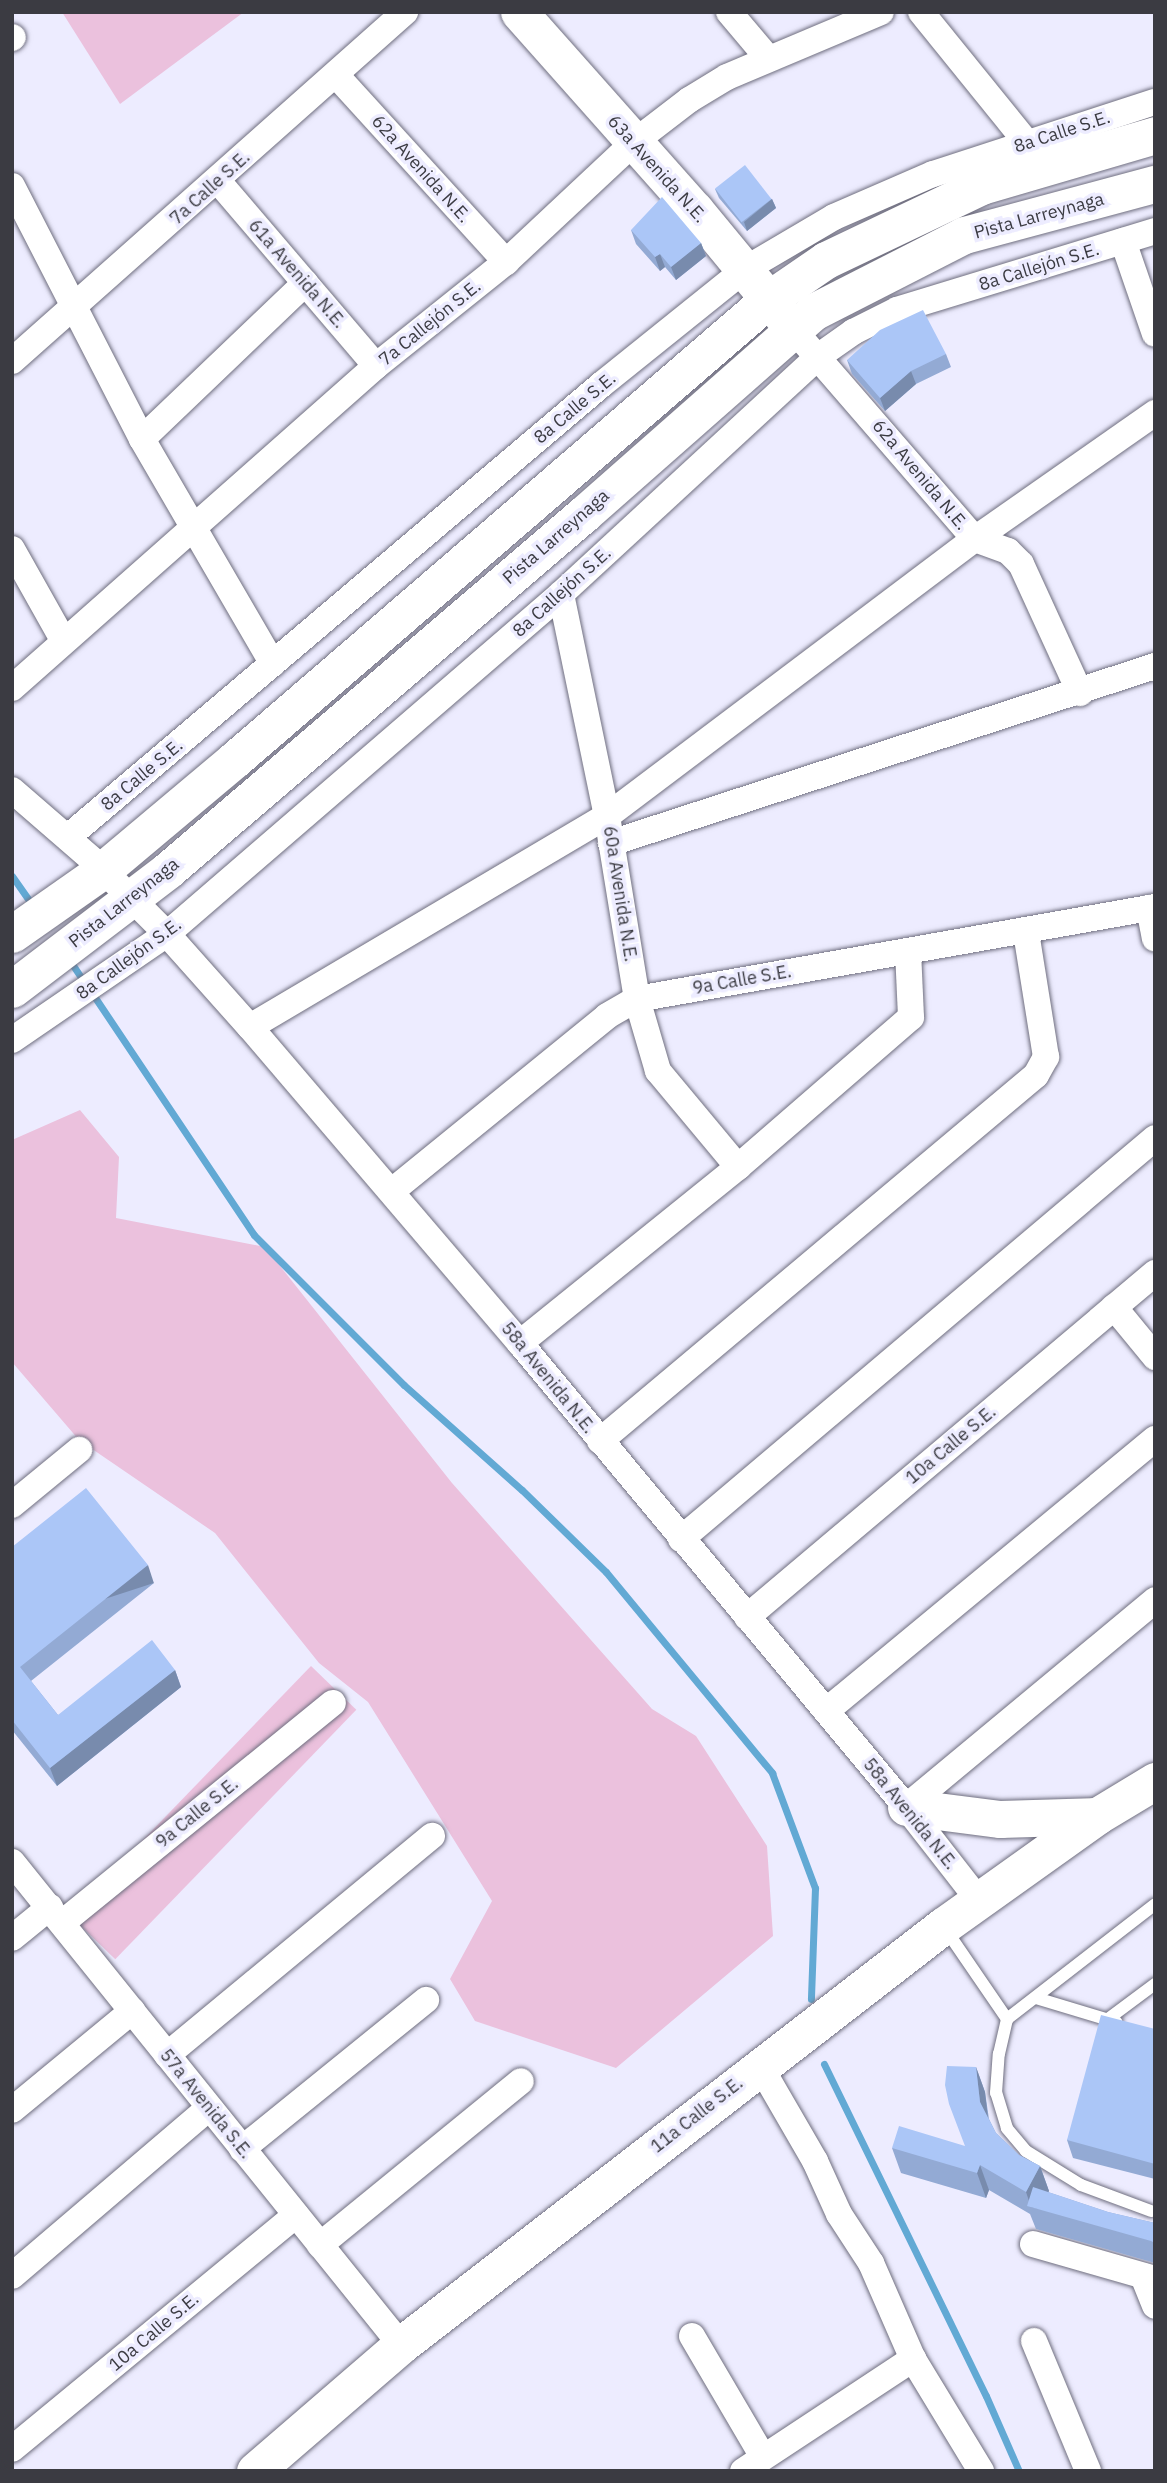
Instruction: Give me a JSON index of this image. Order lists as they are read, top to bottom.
{
  "streets": {
    "main road": ["63a Avenida N.E.", "Pista Larreynaga", "11a Calle S.E."],
    "street": [
      "8a Calle S.E.",
      "62a Avenida N.E.",
      "7a Calle S.E.",
      "8a Callejón S.E.",
      "61a Avenida N.E.",
      "7a Callejón S.E.",
      "60a Avenida N.E.",
      "9a Calle S.E.",
      "58a Avenida N.E.",
      "10a Calle S.E.",
      "57a Avenida S.E."
    ]
  },
  "crossings": [
    ["8a Calle S.E.", "63a Avenida N.E."],
    ["62a Avenida N.E.", "63a Avenida N.E."],
    ["62a Avenida N.E.", "7a Calle S.E."],
    ["62a Avenida N.E.", "Pista Larreynaga"],
    ["62a Avenida N.E.", "8a Callejón S.E."],
    ["62a Avenida N.E.", "7a Callejón S.E."],
    ["63a Avenida N.E.", "Pista Larreynaga"],
    ["63a Avenida N.E.", "7a Callejón S.E."],
    ["7a Calle S.E.", "61a Avenida N.E."],
    ["Pista Larreynaga", "58a Avenida N.E."],
    ["8a Callejón S.E.", "60a Avenida N.E."],
    ["8a Callejón S.E.", "58a Avenida N.E."],
    ["61a Avenida N.E.", "7a Callejón S.E."],
    ["60a Avenida N.E.", "9a Calle S.E."],
    ["9a Calle S.E.", "58a Avenida N.E."],
    ["9a Calle S.E.", "57a Avenida S.E."],
    ["58a Avenida N.E.", "10a Calle S.E."],
    ["58a Avenida N.E.", "11a Calle S.E."],
    ["10a Calle S.E.", "57a Avenida S.E."],
    ["57a Avenida S.E.", "11a Calle S.E."]
  ]
}
